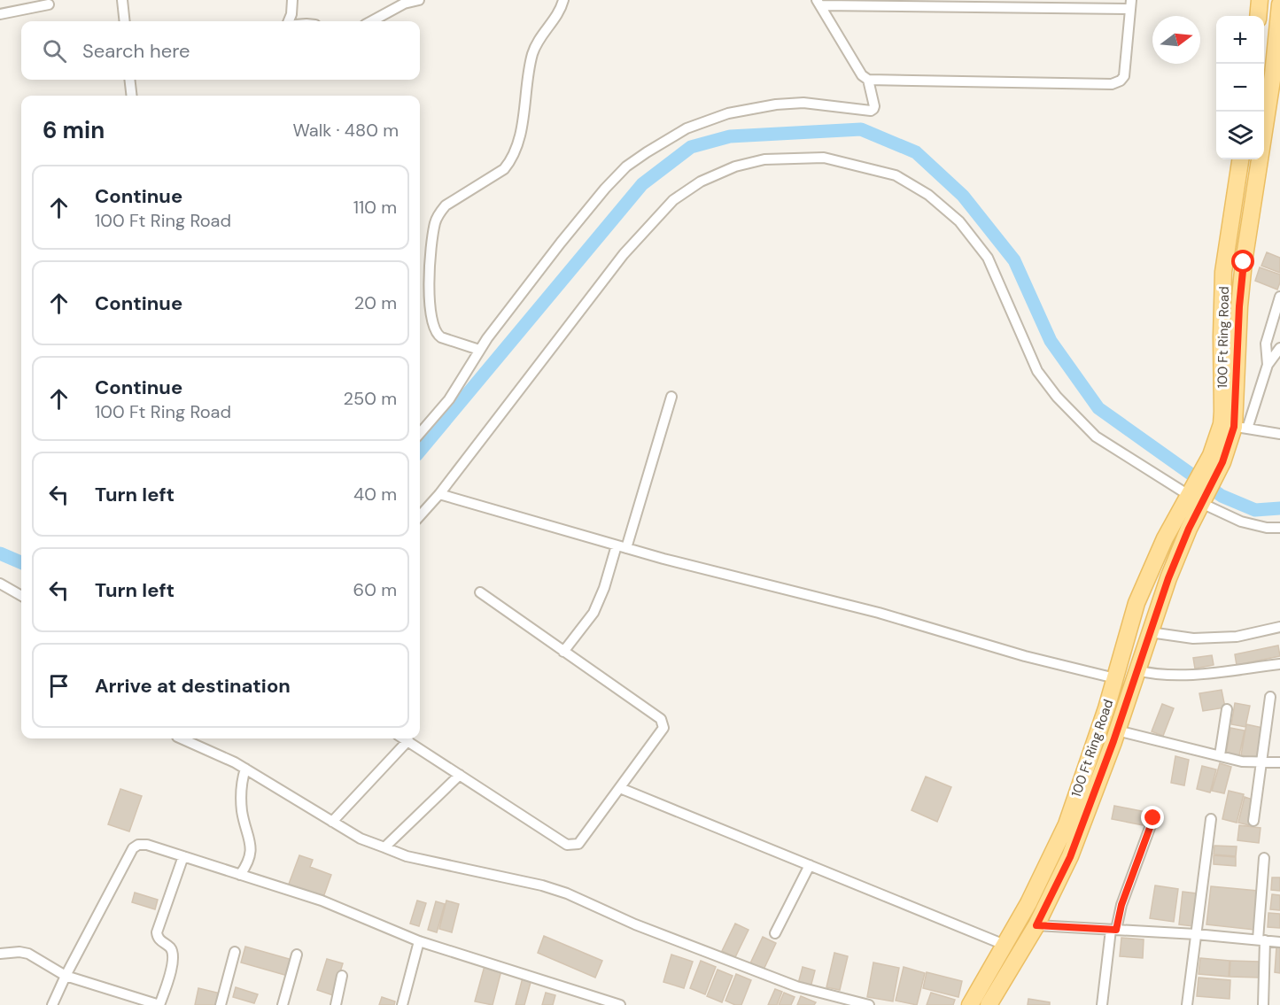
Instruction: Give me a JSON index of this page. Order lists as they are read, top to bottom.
{
  "streets": {
    "main road": ["100 Ft Ring Road"]
  },
  "north": "right",
  "page": {
    "map_buttons": ["+", "−"],
    "search": "Search here",
    "heading": ["6 min", "Walk · 480 m"],
    "list": [
      ["Continue", "100 Ft Ring Road", "110 m"],
      ["Continue", "20 m"],
      ["Continue", "100 Ft Ring Road", "250 m"],
      ["Turn left", "40 m"],
      ["Turn left", "60 m"],
      "Arrive at destination"
    ]
  }
}
